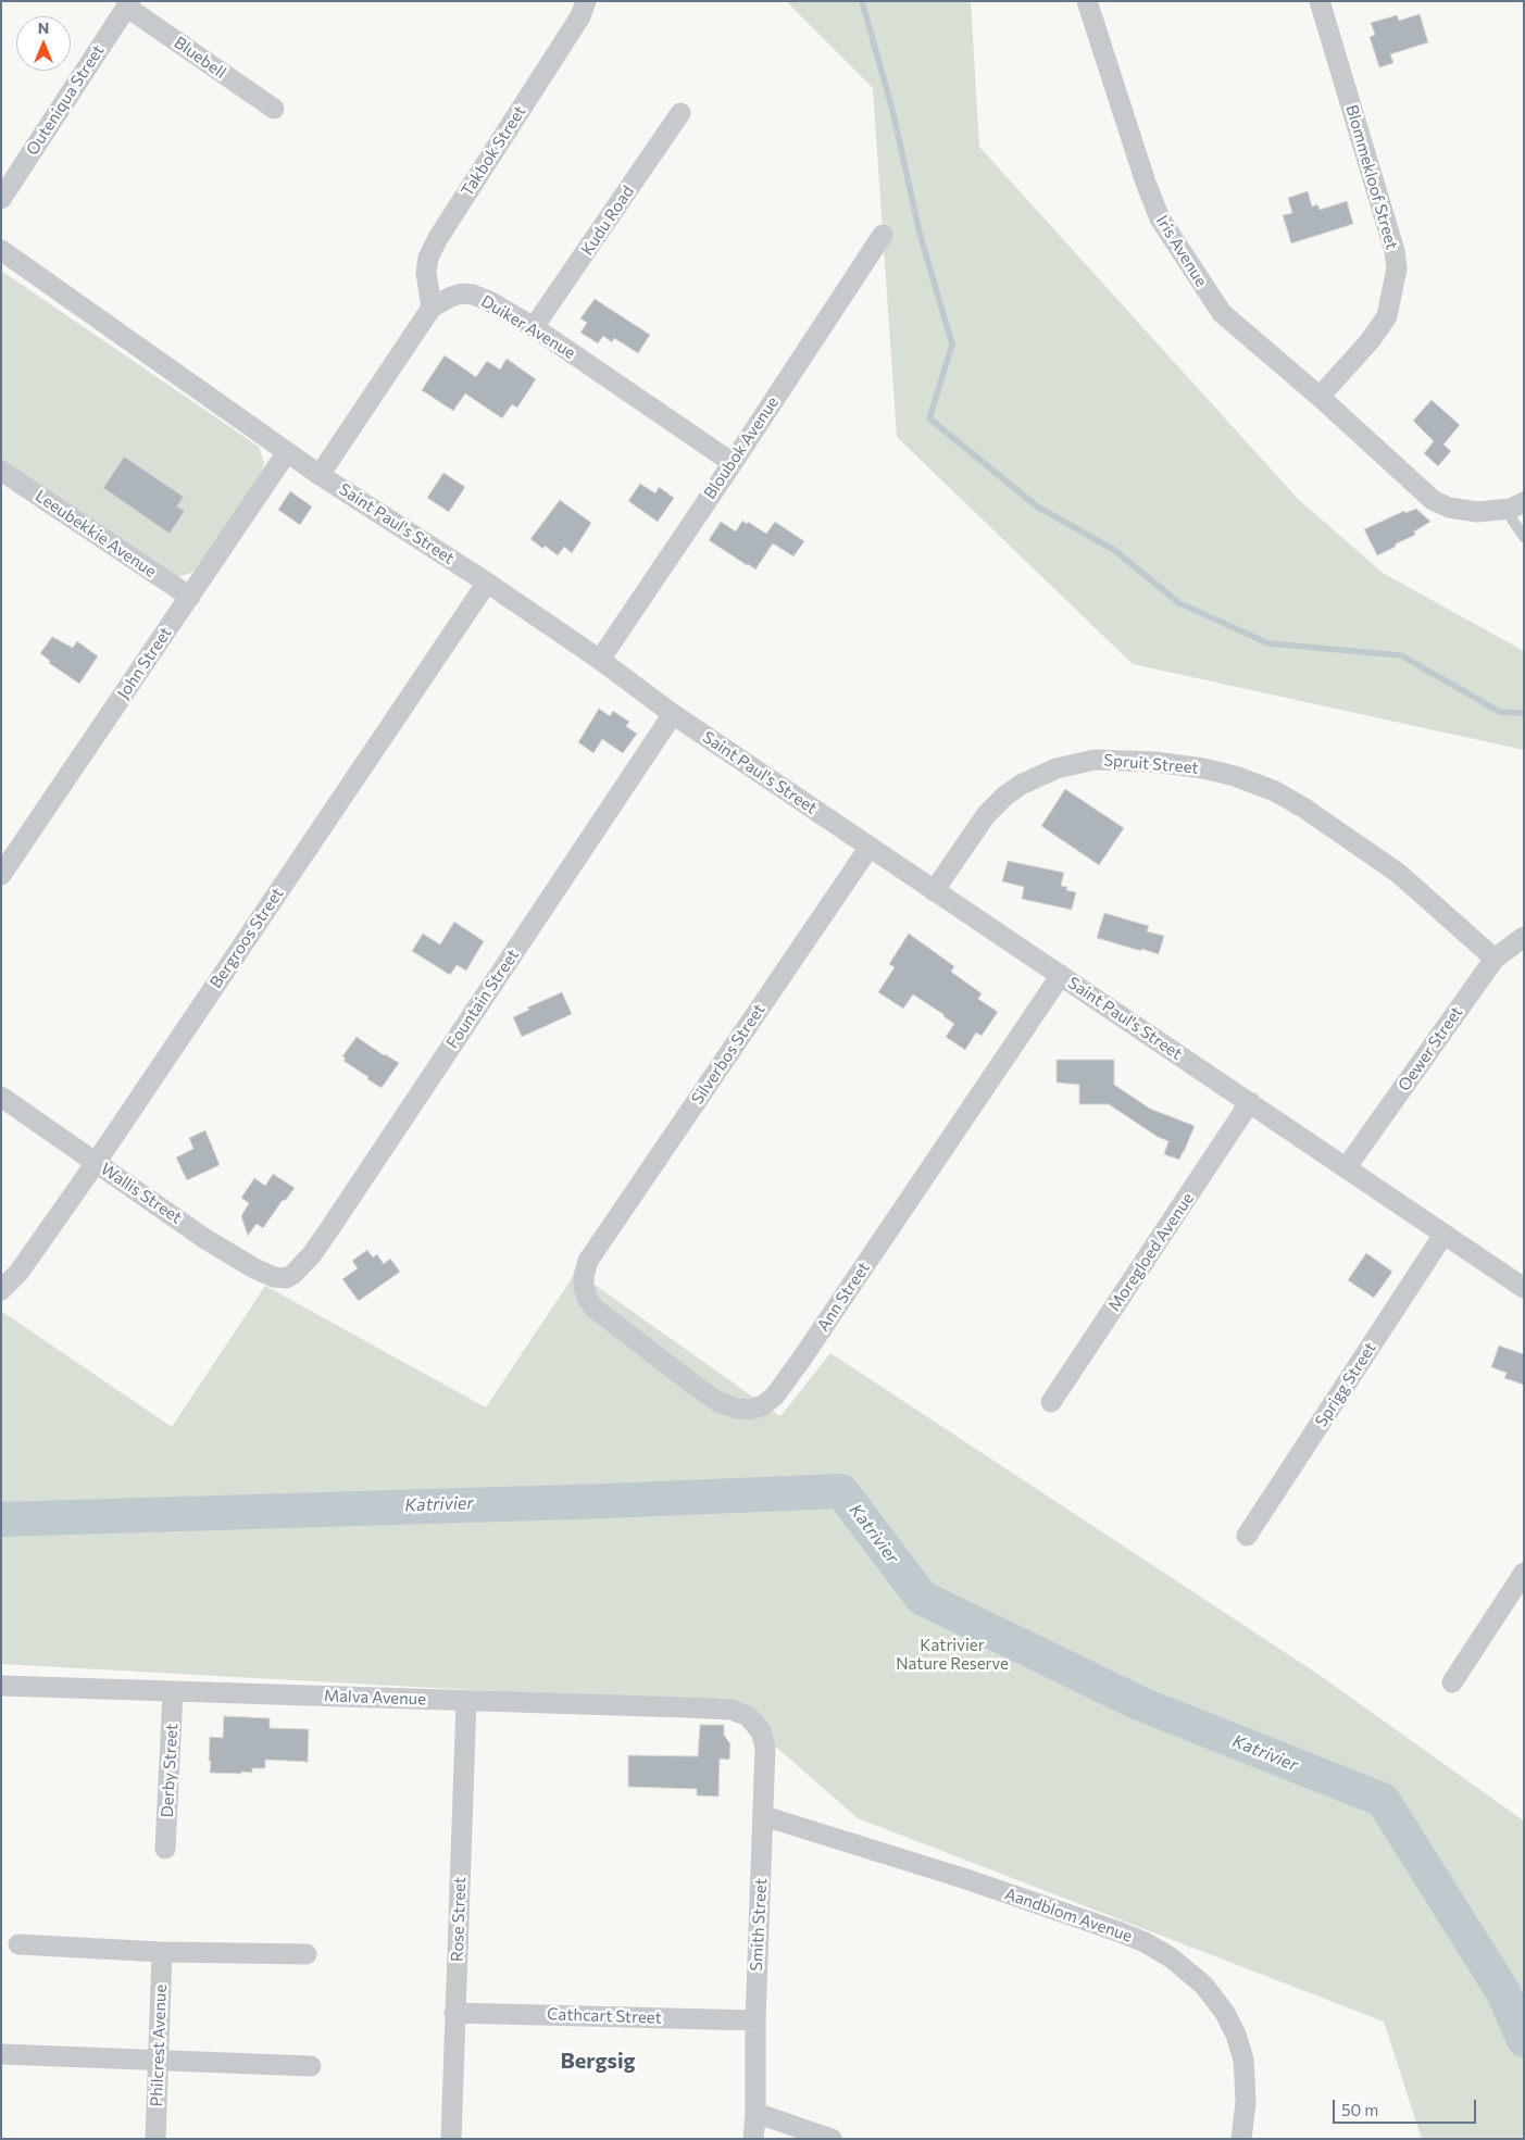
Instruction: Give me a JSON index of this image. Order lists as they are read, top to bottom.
{
  "streets": {
    "street": [
      "Bluebell",
      "Outeniqua Street",
      "Takbok Street",
      "Blommekloof Street",
      "Kudu Road",
      "Iris Avenue",
      "Duiker Avenue",
      "Bloubok Avenue",
      "Saint Paul's Street",
      "Leeubekkie Avenue",
      "John Street",
      "Spruit Street",
      "Bergroos Street",
      "Fountain Street",
      "Oewer Street",
      "Silverbos Street",
      "Wallis Street",
      "Moregloed Avenue",
      "Ann Street",
      "Sprigg Street",
      "Malva Avenue",
      "Derby Street",
      "Aandblom Avenue",
      "Rose Street",
      "Smith Street",
      "Cathcart Street",
      "Philcrest Avenue"
    ]
  },
  "crossings": [
    ["Bluebell", "Outeniqua Street"],
    ["Takbok Street", "Duiker Avenue"],
    ["Blommekloof Street", "Iris Avenue"],
    ["Kudu Road", "Duiker Avenue"],
    ["Duiker Avenue", "Bloubok Avenue"],
    ["Duiker Avenue", "Saint Paul's Street"],
    ["Bloubok Avenue", "Saint Paul's Street"],
    ["Saint Paul's Street", "John Street"],
    ["Saint Paul's Street", "Spruit Street"],
    ["Saint Paul's Street", "Bergroos Street"],
    ["Saint Paul's Street", "Fountain Street"],
    ["Saint Paul's Street", "Oewer Street"],
    ["Saint Paul's Street", "Silverbos Street"],
    ["Saint Paul's Street", "Moregloed Avenue"],
    ["Saint Paul's Street", "Ann Street"],
    ["Saint Paul's Street", "Sprigg Street"],
    ["Leeubekkie Avenue", "John Street"],
    ["Spruit Street", "Oewer Street"],
    ["Bergroos Street", "Wallis Street"],
    ["Fountain Street", "Wallis Street"],
    ["Silverbos Street", "Ann Street"],
    ["Malva Avenue", "Derby Street"],
    ["Malva Avenue", "Rose Street"],
    ["Malva Avenue", "Smith Street"],
    ["Aandblom Avenue", "Smith Street"],
    ["Rose Street", "Cathcart Street"],
    ["Smith Street", "Cathcart Street"]
  ],
  "districts": ["Bergsig"],
  "water": ["Katrivier"],
  "parks": ["Katrivier Nature Reserve"],
  "scale_bar": "50 m",
  "north": "top"
}
